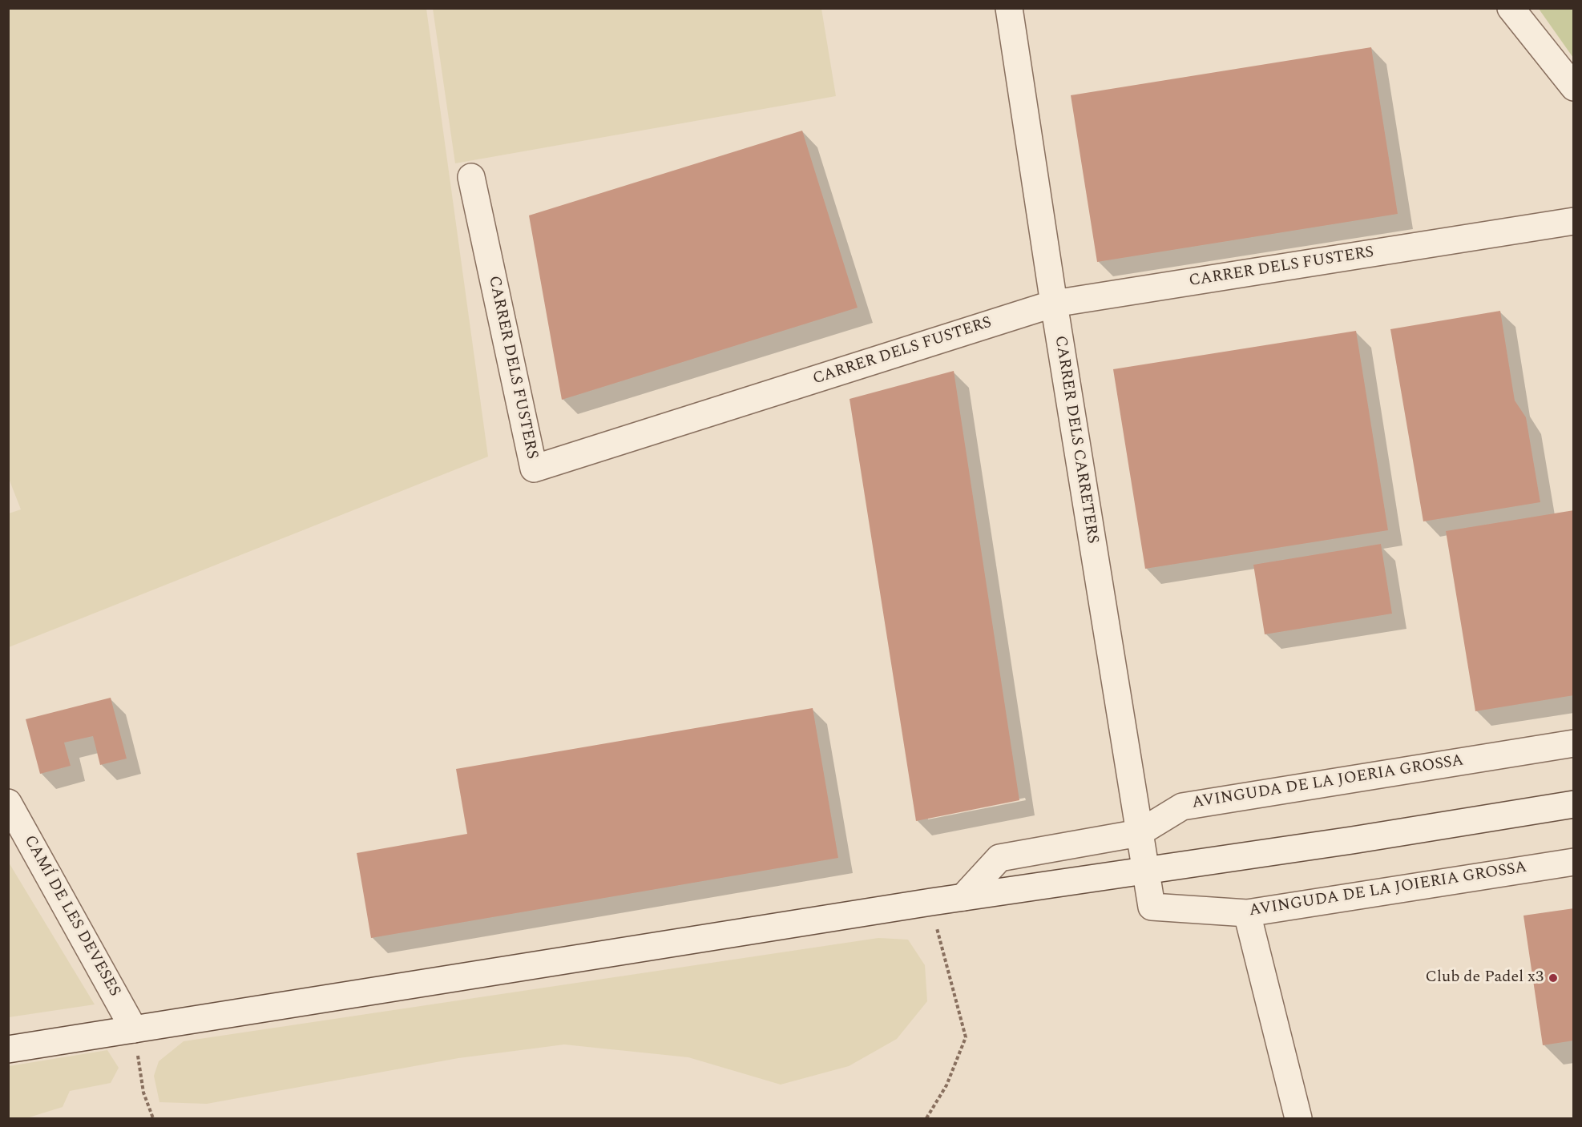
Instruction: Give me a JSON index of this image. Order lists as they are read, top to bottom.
{
  "streets": {
    "street": [
      "CARRER DELS FUSTERS",
      "CARRER DELS CARRETERS",
      "AVINGUDA DE LA JOERIA GROSSA",
      "AVINGUDA DE LA JOIERIA GROSSA",
      "CAMÍ DE LES DEVESES"
    ]
  },
  "crossings": [
    ["CARRER DELS FUSTERS", "CARRER DELS CARRETERS"],
    ["CARRER DELS CARRETERS", "AVINGUDA DE LA JOERIA GROSSA"],
    ["CARRER DELS CARRETERS", "AVINGUDA DE LA JOIERIA GROSSA"]
  ],
  "places": ["Club de Padel x3"]
}
